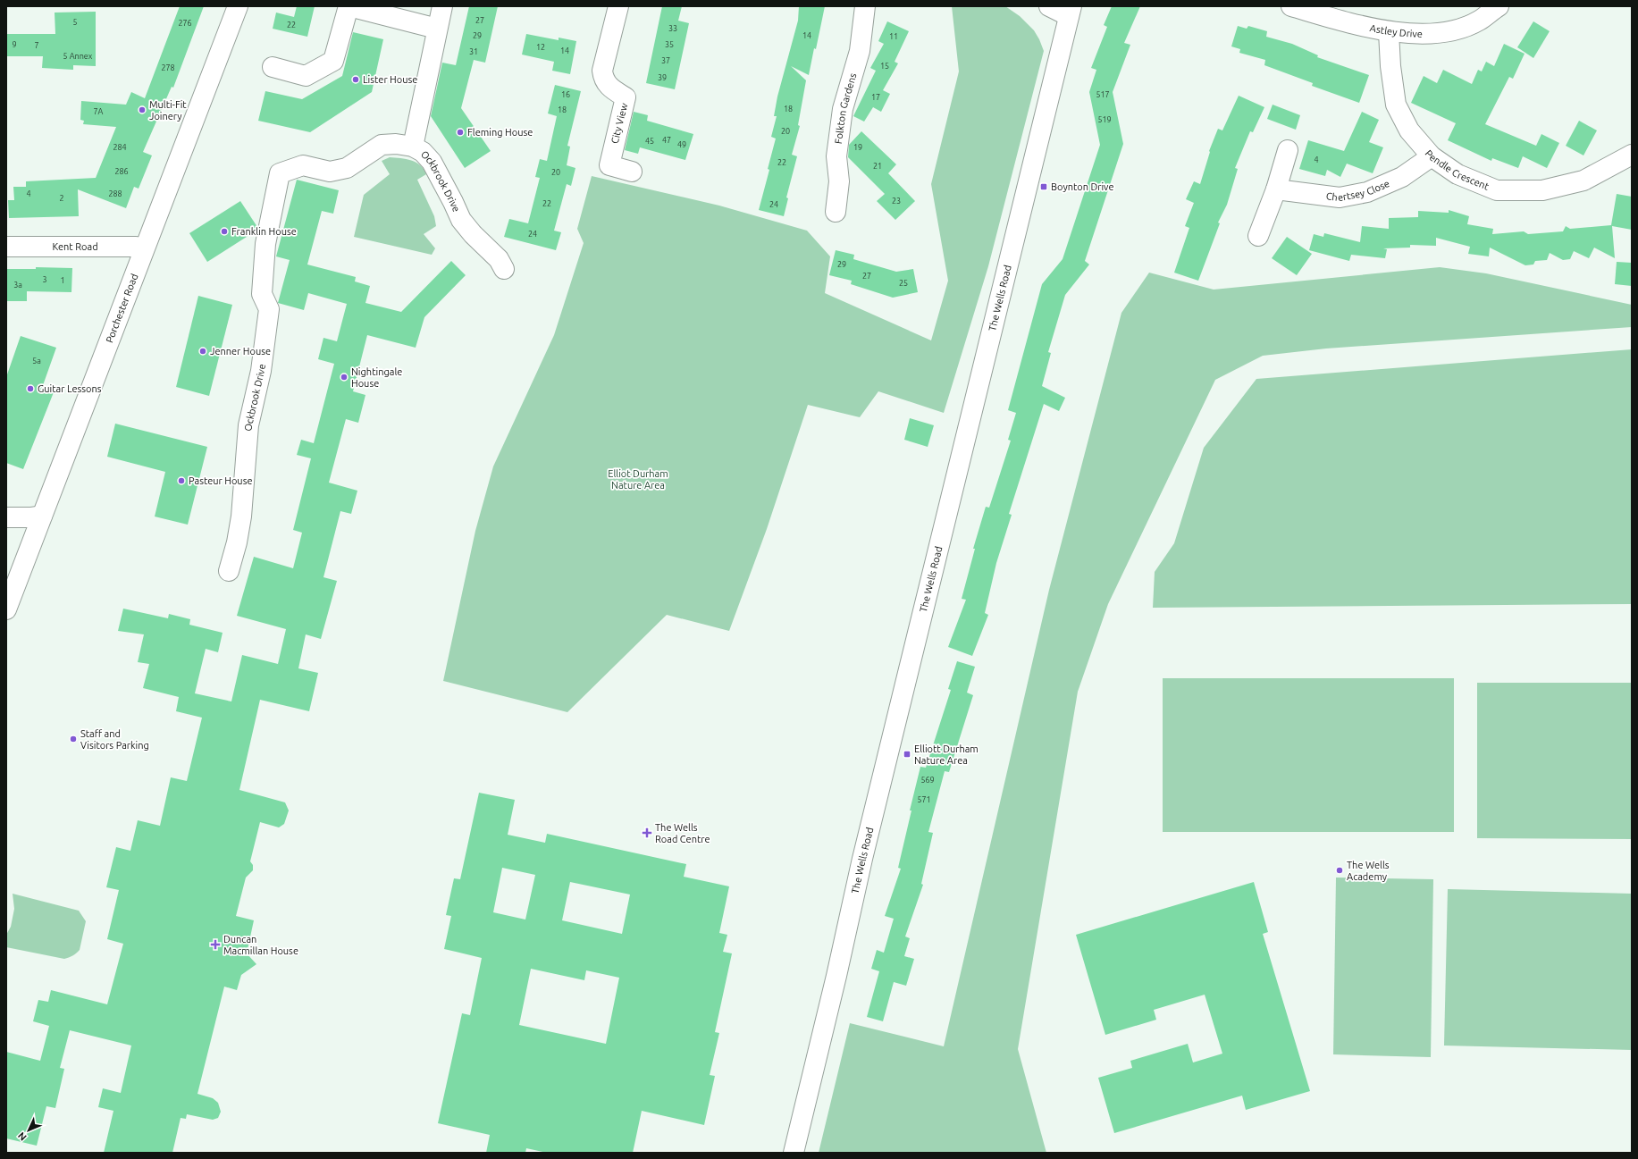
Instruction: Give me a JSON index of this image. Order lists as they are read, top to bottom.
{
  "streets": {
    "street": [
      "Astley Drive",
      "Folkton Gardens",
      "City View",
      "Pendle Crescent",
      "Ockbrook Drive",
      "Chertsey Close",
      "Kent Road",
      "The Wells Road",
      "Porchester Road"
    ]
  },
  "crossings": [
    ["Astley Drive", "Pendle Crescent"],
    ["Pendle Crescent", "Chertsey Close"],
    ["Kent Road", "Porchester Road"]
  ],
  "parks": ["Elliot Durham Nature Area"],
  "places": {
    "other": [
      "Lister House",
      "Multi-Fit Joinery",
      "Fleming House",
      "Franklin House",
      "Jenner House",
      "Nightingale House",
      "Guitar Lessons",
      "Pasteur House",
      "Staff and Visitors Parking",
      "The Wells Academy"
    ],
    "transit": ["Boynton Drive", "Elliott Durham Nature Area"],
    "health": ["The Wells Road Centre", "Duncan Macmillan House"]
  },
  "house_numbers": [
    "27",
    "5",
    "276",
    "22",
    "33",
    "29",
    "14",
    "11",
    "9",
    "35",
    "7",
    "12",
    "14",
    "31",
    "5 Annex",
    "37",
    "15",
    "278",
    "39",
    "16",
    "517",
    "17",
    "18",
    "18",
    "7A",
    "519",
    "20",
    "47",
    "45",
    "49",
    "284",
    "19",
    "4",
    "22",
    "21",
    "286",
    "20",
    "4",
    "288",
    "2",
    "23",
    "22",
    "24",
    "24",
    "29",
    "27",
    "3",
    "1",
    "25",
    "3a",
    "5a",
    "569",
    "571"
  ],
  "north": "bottom left"
}
